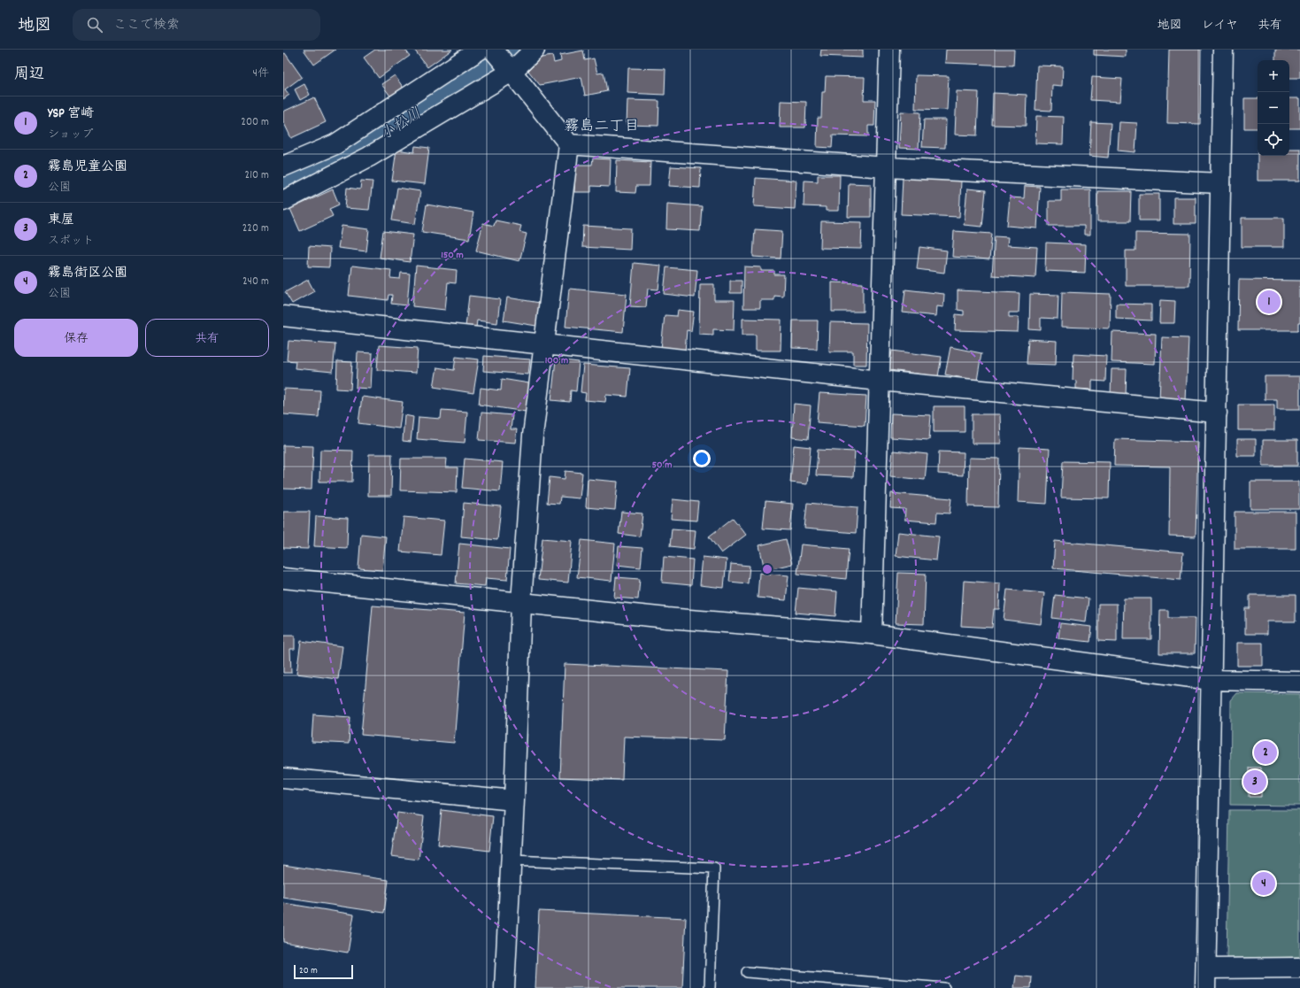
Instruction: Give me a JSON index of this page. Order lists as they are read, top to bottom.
{
  "districts": ["霧島二丁目"],
  "water": ["小松川"],
  "scale_bar": "20 m",
  "page": {
    "header": "地図",
    "search": "ここで検索",
    "nav": ["地図", "レイヤ", "共有"],
    "heading": ["周辺", "4件"],
    "map_buttons": ["+", "−"],
    "list": [
      {
        "mark": "1",
        "name": "YSP 宮崎",
        "note": "ショップ",
        "value": "200 m"
      },
      {
        "mark": "2",
        "name": "霧島児童公園",
        "note": "公園",
        "value": "210 m"
      },
      {
        "mark": "3",
        "name": "東屋",
        "note": "スポット",
        "value": "220 m"
      },
      {
        "mark": "4",
        "name": "霧島街区公園",
        "note": "公園",
        "value": "240 m"
      }
    ],
    "pins": [
      "1",
      "2",
      "3",
      "4"
    ],
    "buttons": ["保存", "共有"],
    "scale": "20 m"
  },
  "rings": ["150 m", "100 m", "50 m"]
}
